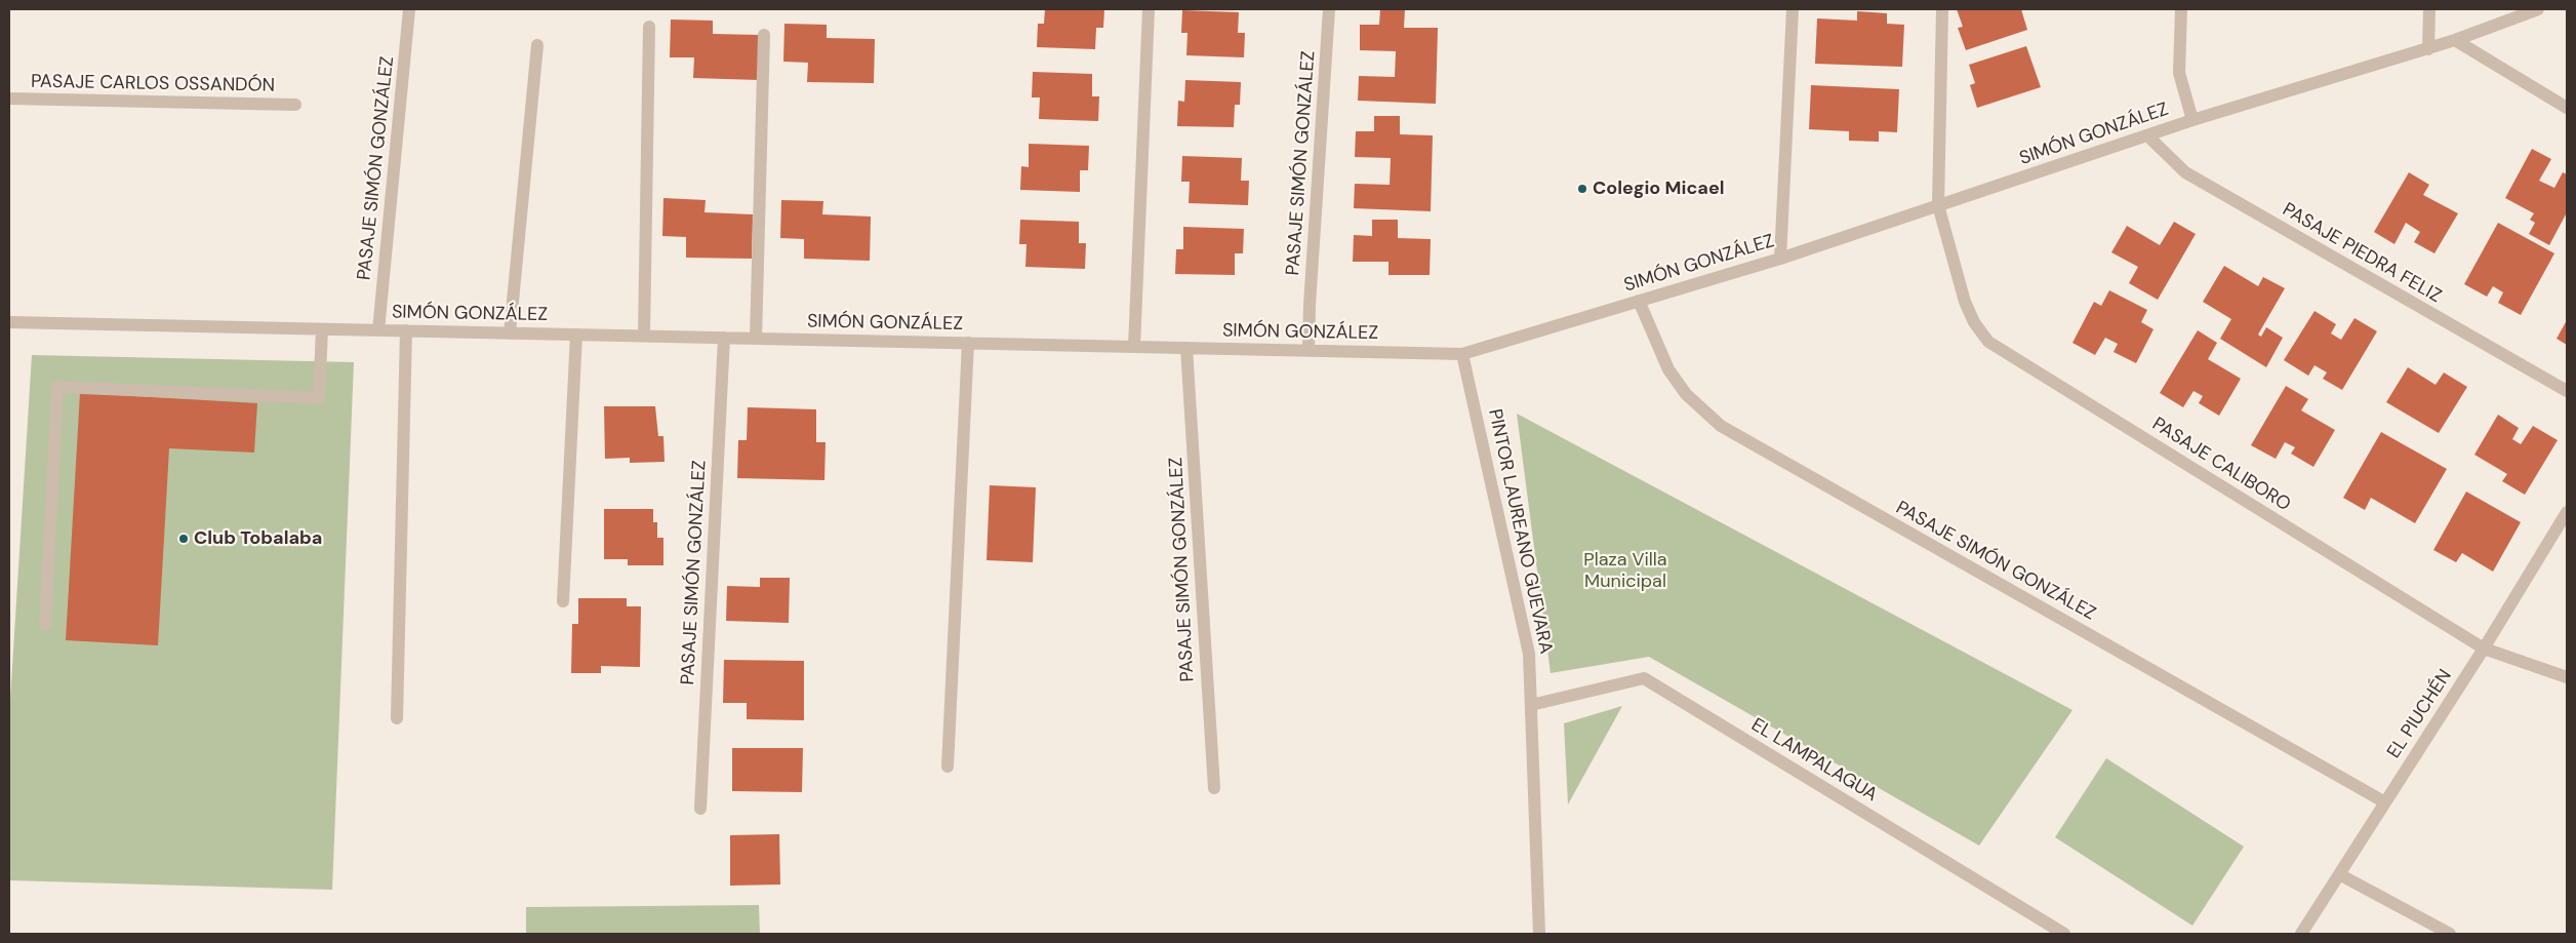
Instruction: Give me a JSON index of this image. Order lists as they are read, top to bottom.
{
  "streets": {
    "street": [
      "PASAJE CARLOS OSSANDÓN",
      "SIMÓN GONZÁLEZ",
      "PASAJE SIMÓN GONZÁLEZ",
      "PASAJE PIEDRA FELIZ",
      "PASAJE CALIBORO",
      "PINTOR LAUREANO GUEVARA",
      "EL PIUCHÉN",
      "EL LAMPALAGUA"
    ]
  },
  "crossings": [
    ["SIMÓN GONZÁLEZ", "PASAJE SIMÓN GONZÁLEZ"],
    ["SIMÓN GONZÁLEZ", "PASAJE PIEDRA FELIZ"],
    ["SIMÓN GONZÁLEZ", "PASAJE CALIBORO"],
    ["SIMÓN GONZÁLEZ", "PINTOR LAUREANO GUEVARA"],
    ["PASAJE SIMÓN GONZÁLEZ", "EL PIUCHÉN"],
    ["PASAJE CALIBORO", "EL PIUCHÉN"],
    ["PINTOR LAUREANO GUEVARA", "EL LAMPALAGUA"]
  ],
  "parks": ["Plaza Villa Municipal"],
  "places": ["Colegio Micael", "Club Tobalaba"]
}
